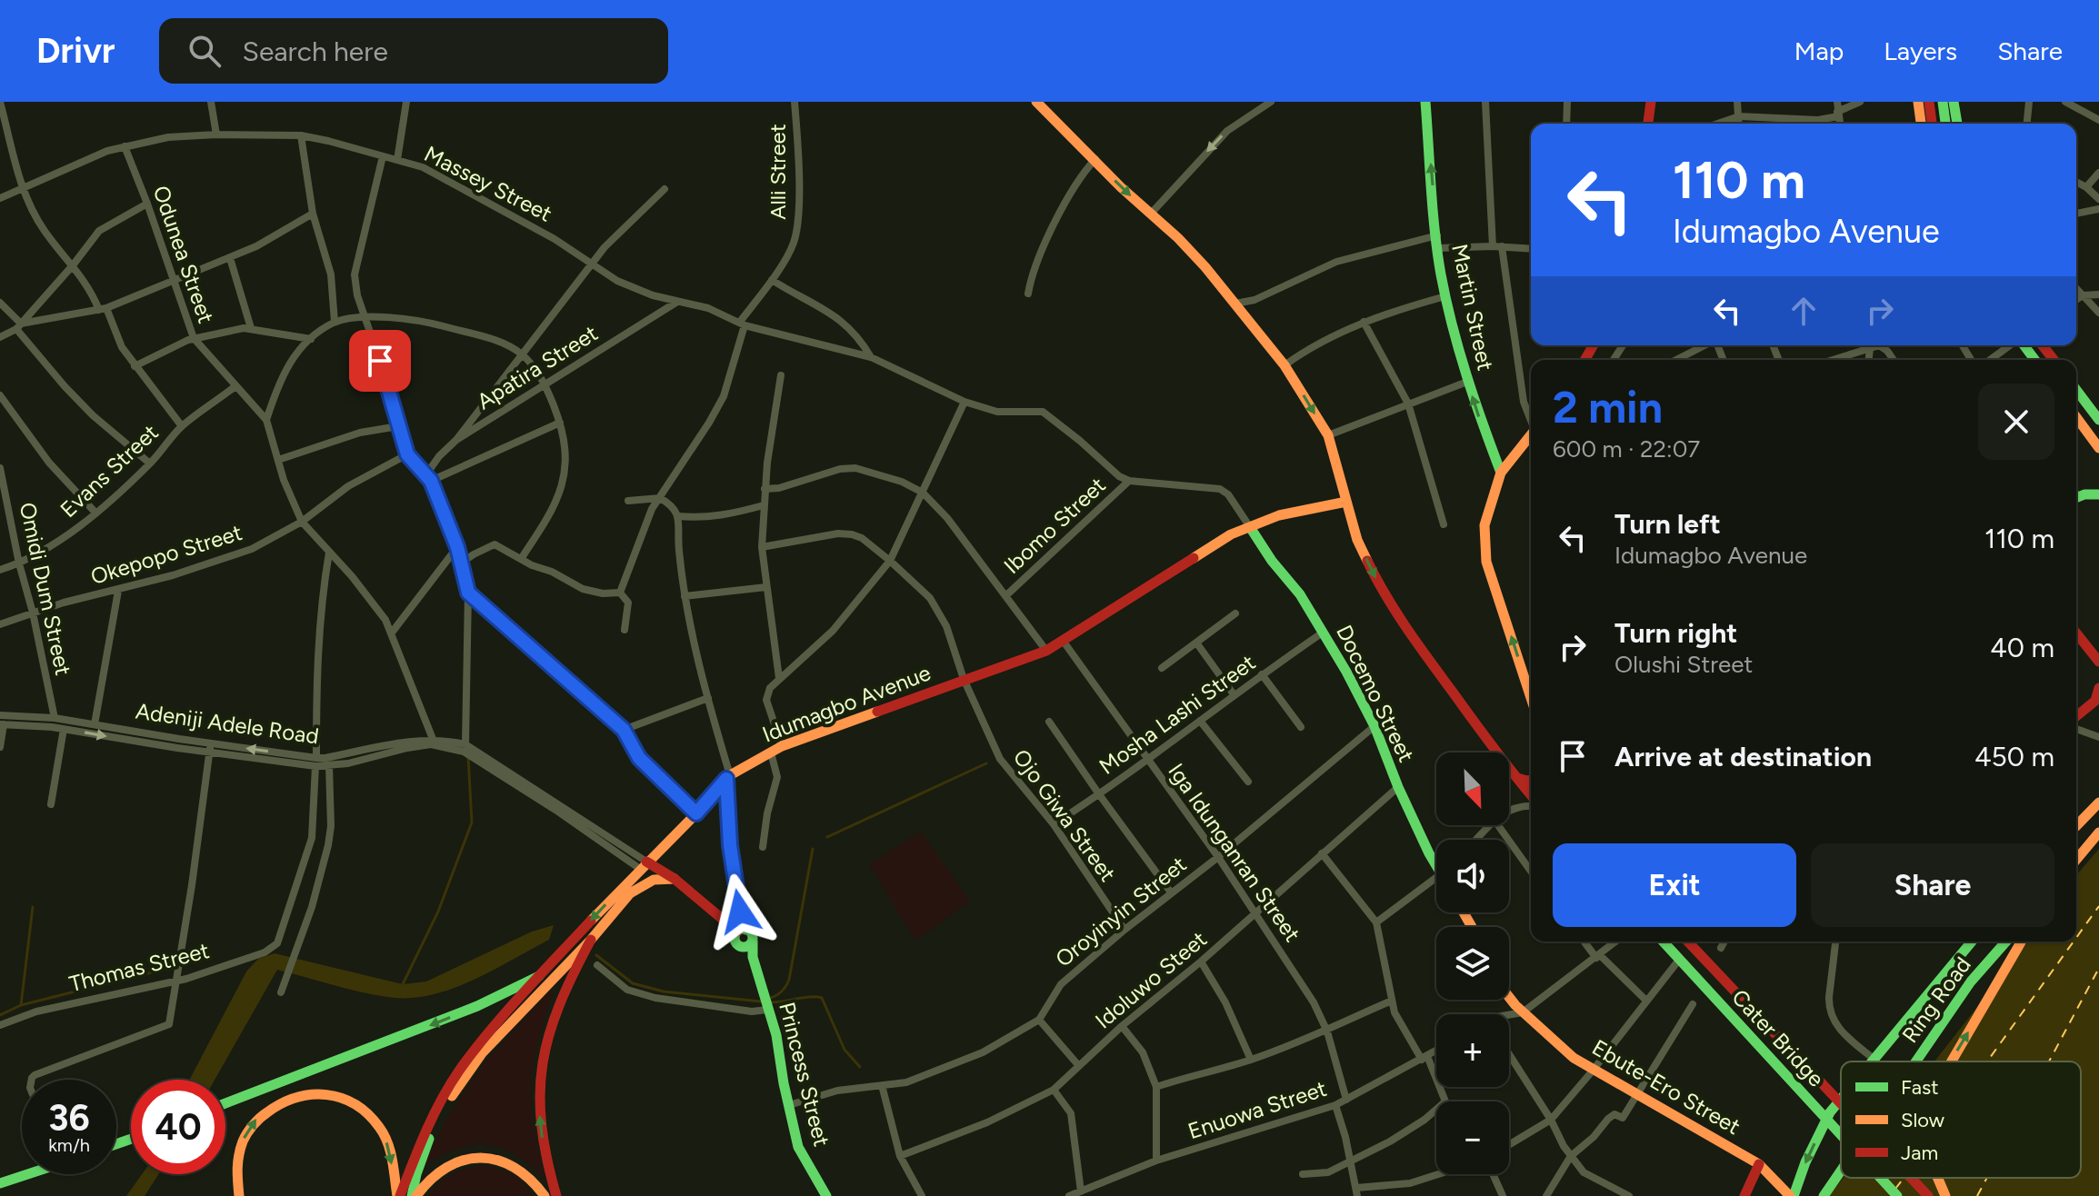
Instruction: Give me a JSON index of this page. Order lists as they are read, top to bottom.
{
  "streets": {
    "main road": [
      "Martin Street",
      "Docemo Street",
      "Idumagbo Avenue",
      "Adeniji Adele Road",
      "Ring Road",
      "Cater Bridge",
      "Princess Street",
      "Ebute-Ero Street"
    ],
    "street": [
      "Alli Street",
      "Massey Street",
      "Odunea Street",
      "Apatira Street",
      "Evans Street",
      "Ibomo Street",
      "Okepopo Street",
      "Omidi Dum Street",
      "Mosha Lashi Street",
      "Ojo Giwa Street",
      "Iga Idunganran Street",
      "Oroyinyin Street",
      "Thomas Street",
      "Idoluwo Steet",
      "Enuowa Street"
    ]
  },
  "crossings": [
    ["Alli Street", "Massey Street"],
    ["Massey Street", "Odunea Street"],
    ["Massey Street", "Apatira Street"],
    ["Massey Street", "Ibomo Street"],
    ["Odunea Street", "Evans Street"],
    ["Odunea Street", "Okepopo Street"],
    ["Odunea Street", "Adeniji Adele Road"],
    ["Evans Street", "Omidi Dum Street"],
    ["Okepopo Street", "Omidi Dum Street"],
    ["Omidi Dum Street", "Adeniji Adele Road"],
    ["Docemo Street", "Idumagbo Avenue"],
    ["Docemo Street", "Mosha Lashi Street"],
    ["Docemo Street", "Oroyinyin Street"],
    ["Docemo Street", "Idoluwo Steet"],
    ["Idumagbo Avenue", "Adeniji Adele Road"],
    ["Idumagbo Avenue", "Ojo Giwa Street"],
    ["Idumagbo Avenue", "Iga Idunganran Street"],
    ["Mosha Lashi Street", "Ojo Giwa Street"],
    ["Mosha Lashi Street", "Iga Idunganran Street"],
    ["Adeniji Adele Road", "Thomas Street"],
    ["Ojo Giwa Street", "Oroyinyin Street"],
    ["Iga Idunganran Street", "Oroyinyin Street"],
    ["Iga Idunganran Street", "Idoluwo Steet"],
    ["Iga Idunganran Street", "Enuowa Street"],
    ["Oroyinyin Street", "Princess Street"],
    ["Ring Road", "Ebute-Ero Street"]
  ],
  "one_way": ["Martin Street"],
  "legend": ["Fast", "Slow", "Jam"],
  "north": "bottom right",
  "page": {
    "header": "Drivr",
    "search": "Search here",
    "nav": ["Map", "Layers", "Share"],
    "turn": ["110 m", "Idumagbo Avenue"],
    "heading": ["2 min", "600 m · 22:07"],
    "list": [
      {
        "name": "Turn left",
        "note": "Idumagbo Avenue",
        "value": "110 m"
      },
      {
        "name": "Turn right",
        "note": "Olushi Street",
        "value": "40 m"
      },
      {
        "name": "Arrive at destination",
        "value": "450 m"
      }
    ],
    "map_buttons": ["+", "−"],
    "buttons": ["Exit", "Share"],
    "speed": "36 km/h",
    "limit": "40"
  }
}
